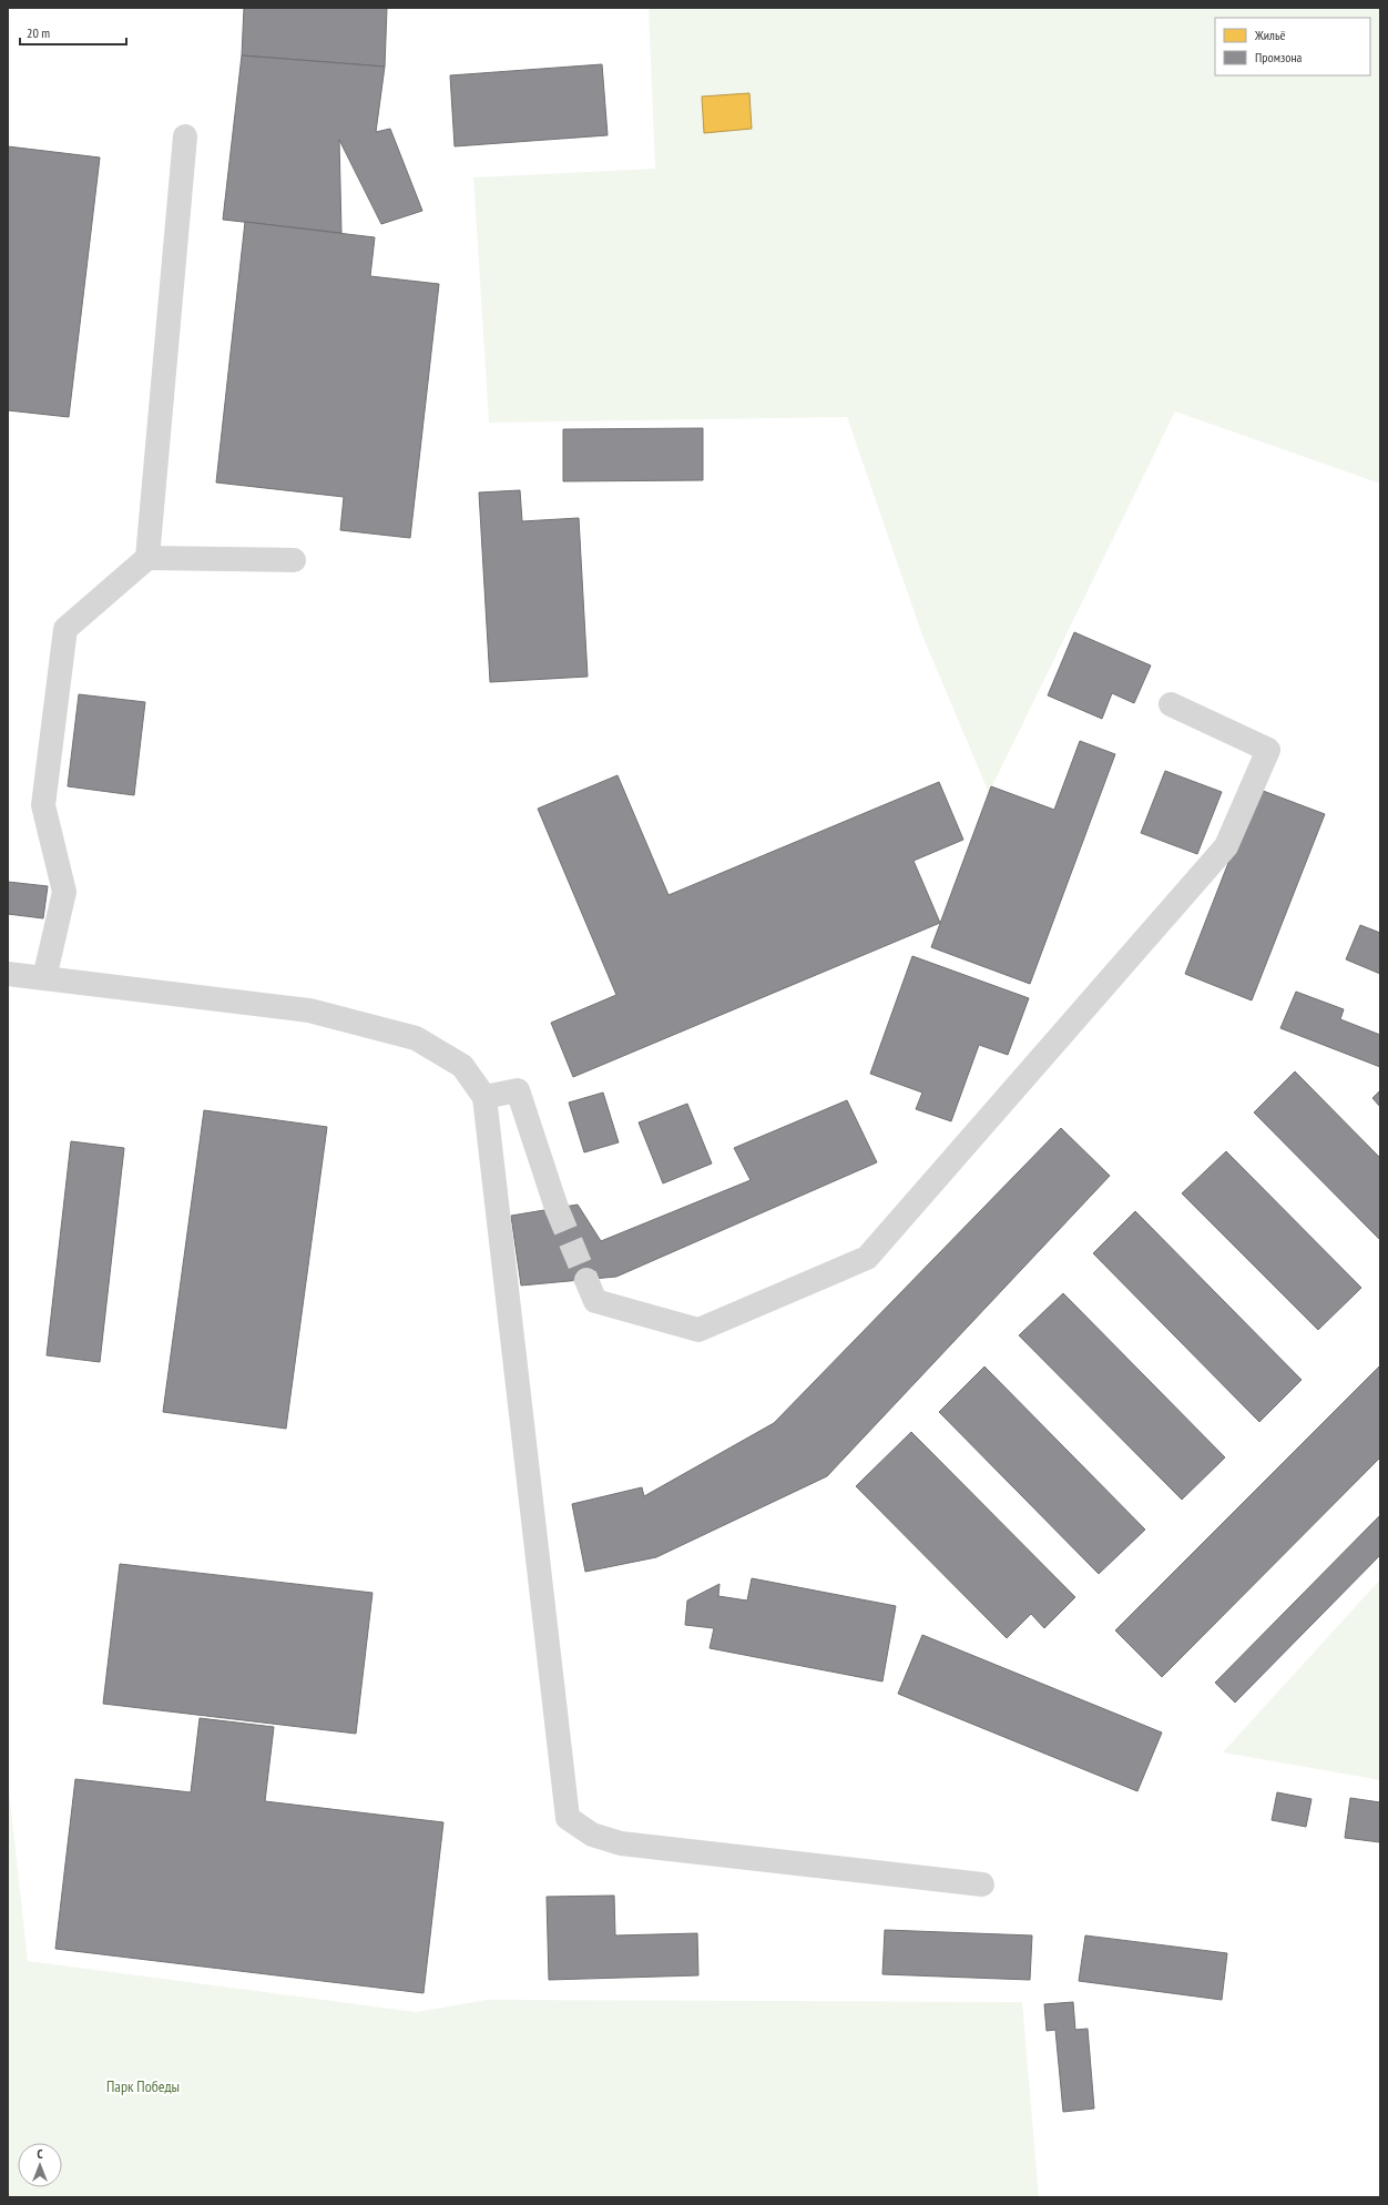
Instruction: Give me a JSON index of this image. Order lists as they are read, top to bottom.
{
  "parks": ["Парк Победы"],
  "legend": ["Жильё", "Промзона"],
  "scale_bar": "20 m",
  "north": "top"
}
